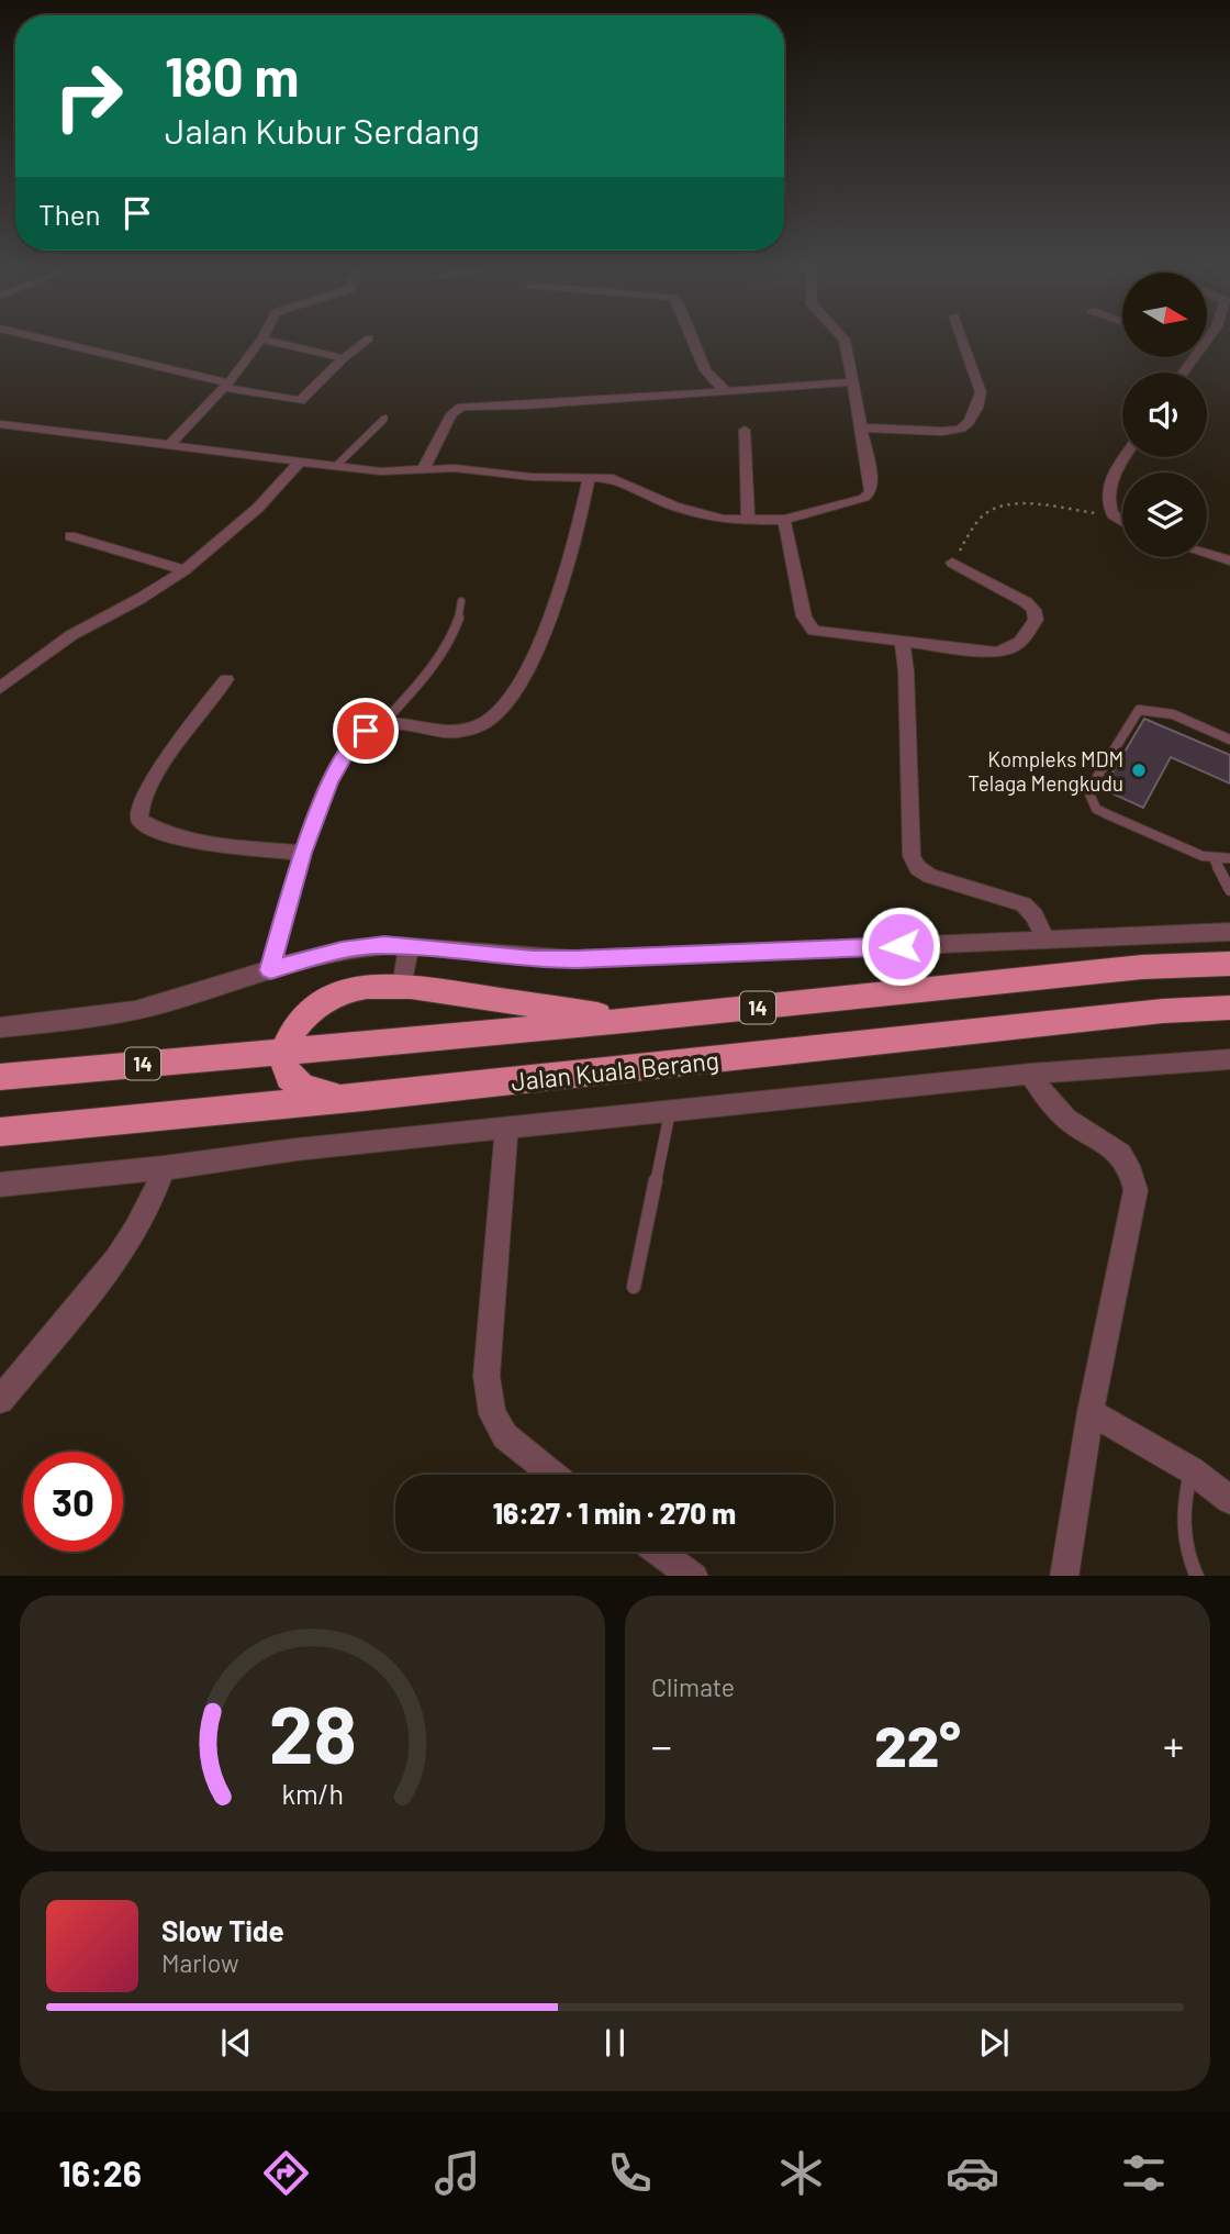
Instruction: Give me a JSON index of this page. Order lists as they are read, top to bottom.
{
  "streets": {
    "highway": ["14", "Jalan Kuala Berang"]
  },
  "places": ["Kompleks MDM Telaga Mengkudu"],
  "north": "right",
  "page": {
    "turn": ["180 m", "Jalan Kubur Serdang"],
    "then": "Then",
    "limit": "30",
    "trip": "16:27 · 1 min · 270 m",
    "tile": "Climate",
    "heat": ["−", "22°", "+"],
    "song": ["Slow Tide", "Marlow"],
    "tabs": "16:26",
    "gauge": ["28", "km/h"]
  }
}
